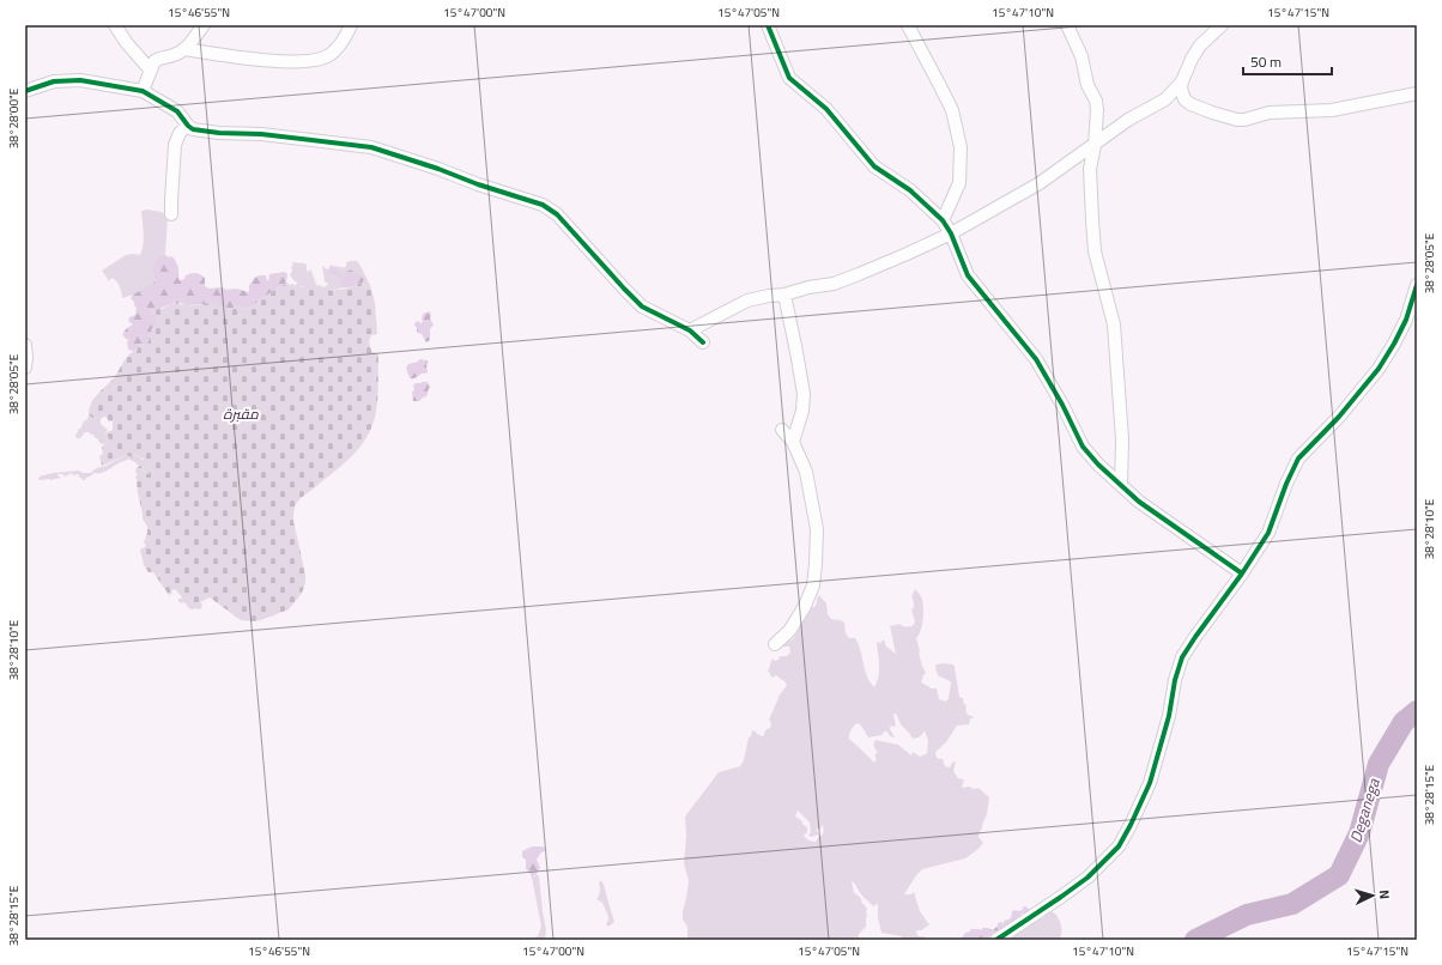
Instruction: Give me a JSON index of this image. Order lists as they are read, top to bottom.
{
  "water": ["Deganega"],
  "parks": ["مقبرة"],
  "scale_bar": "50 m",
  "north": "right",
  "coordinates": [
    "15°46'55\"N",
    "15°47'00\"N",
    "15°47'05\"N",
    "15°47'10\"N",
    "15°47'15\"N",
    "38°28'00\"E",
    "38°28'05\"E",
    "38°28'10\"E",
    "38°28'15\"E"
  ]
}
